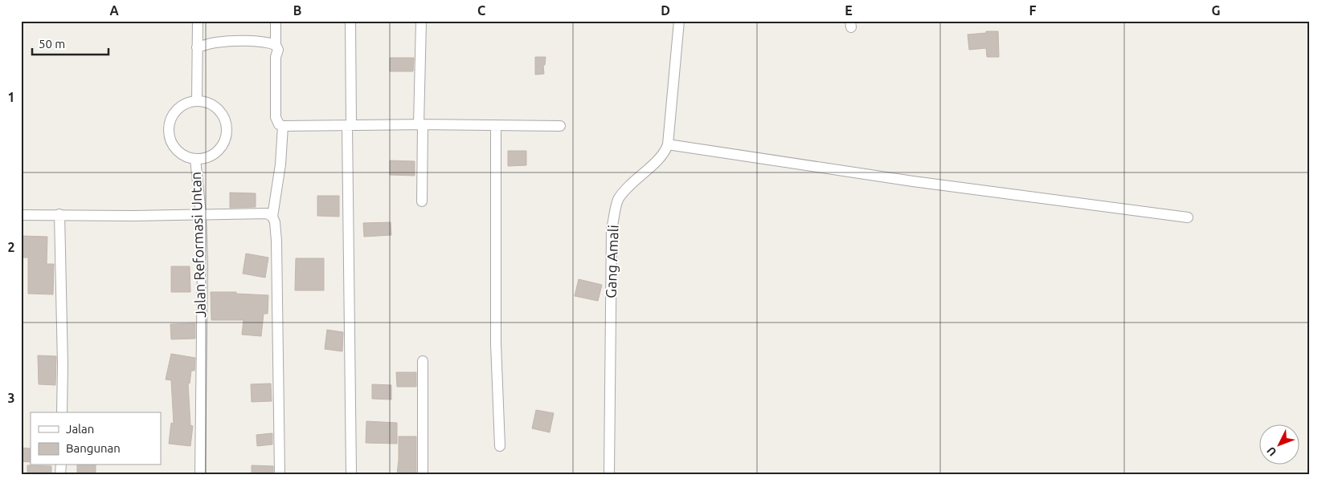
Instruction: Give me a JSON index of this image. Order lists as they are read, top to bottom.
{
  "streets": {
    "street": ["Jalan Reformasi Untan", "Gang Amali"]
  },
  "legend": ["Jalan", "Bangunan"],
  "scale_bar": "50 m",
  "north": "bottom left",
  "grid": {
    "columns": [
      "A",
      "B",
      "C",
      "D",
      "E",
      "F",
      "G"
    ],
    "rows": ["1", "2", "3"]
  }
}
